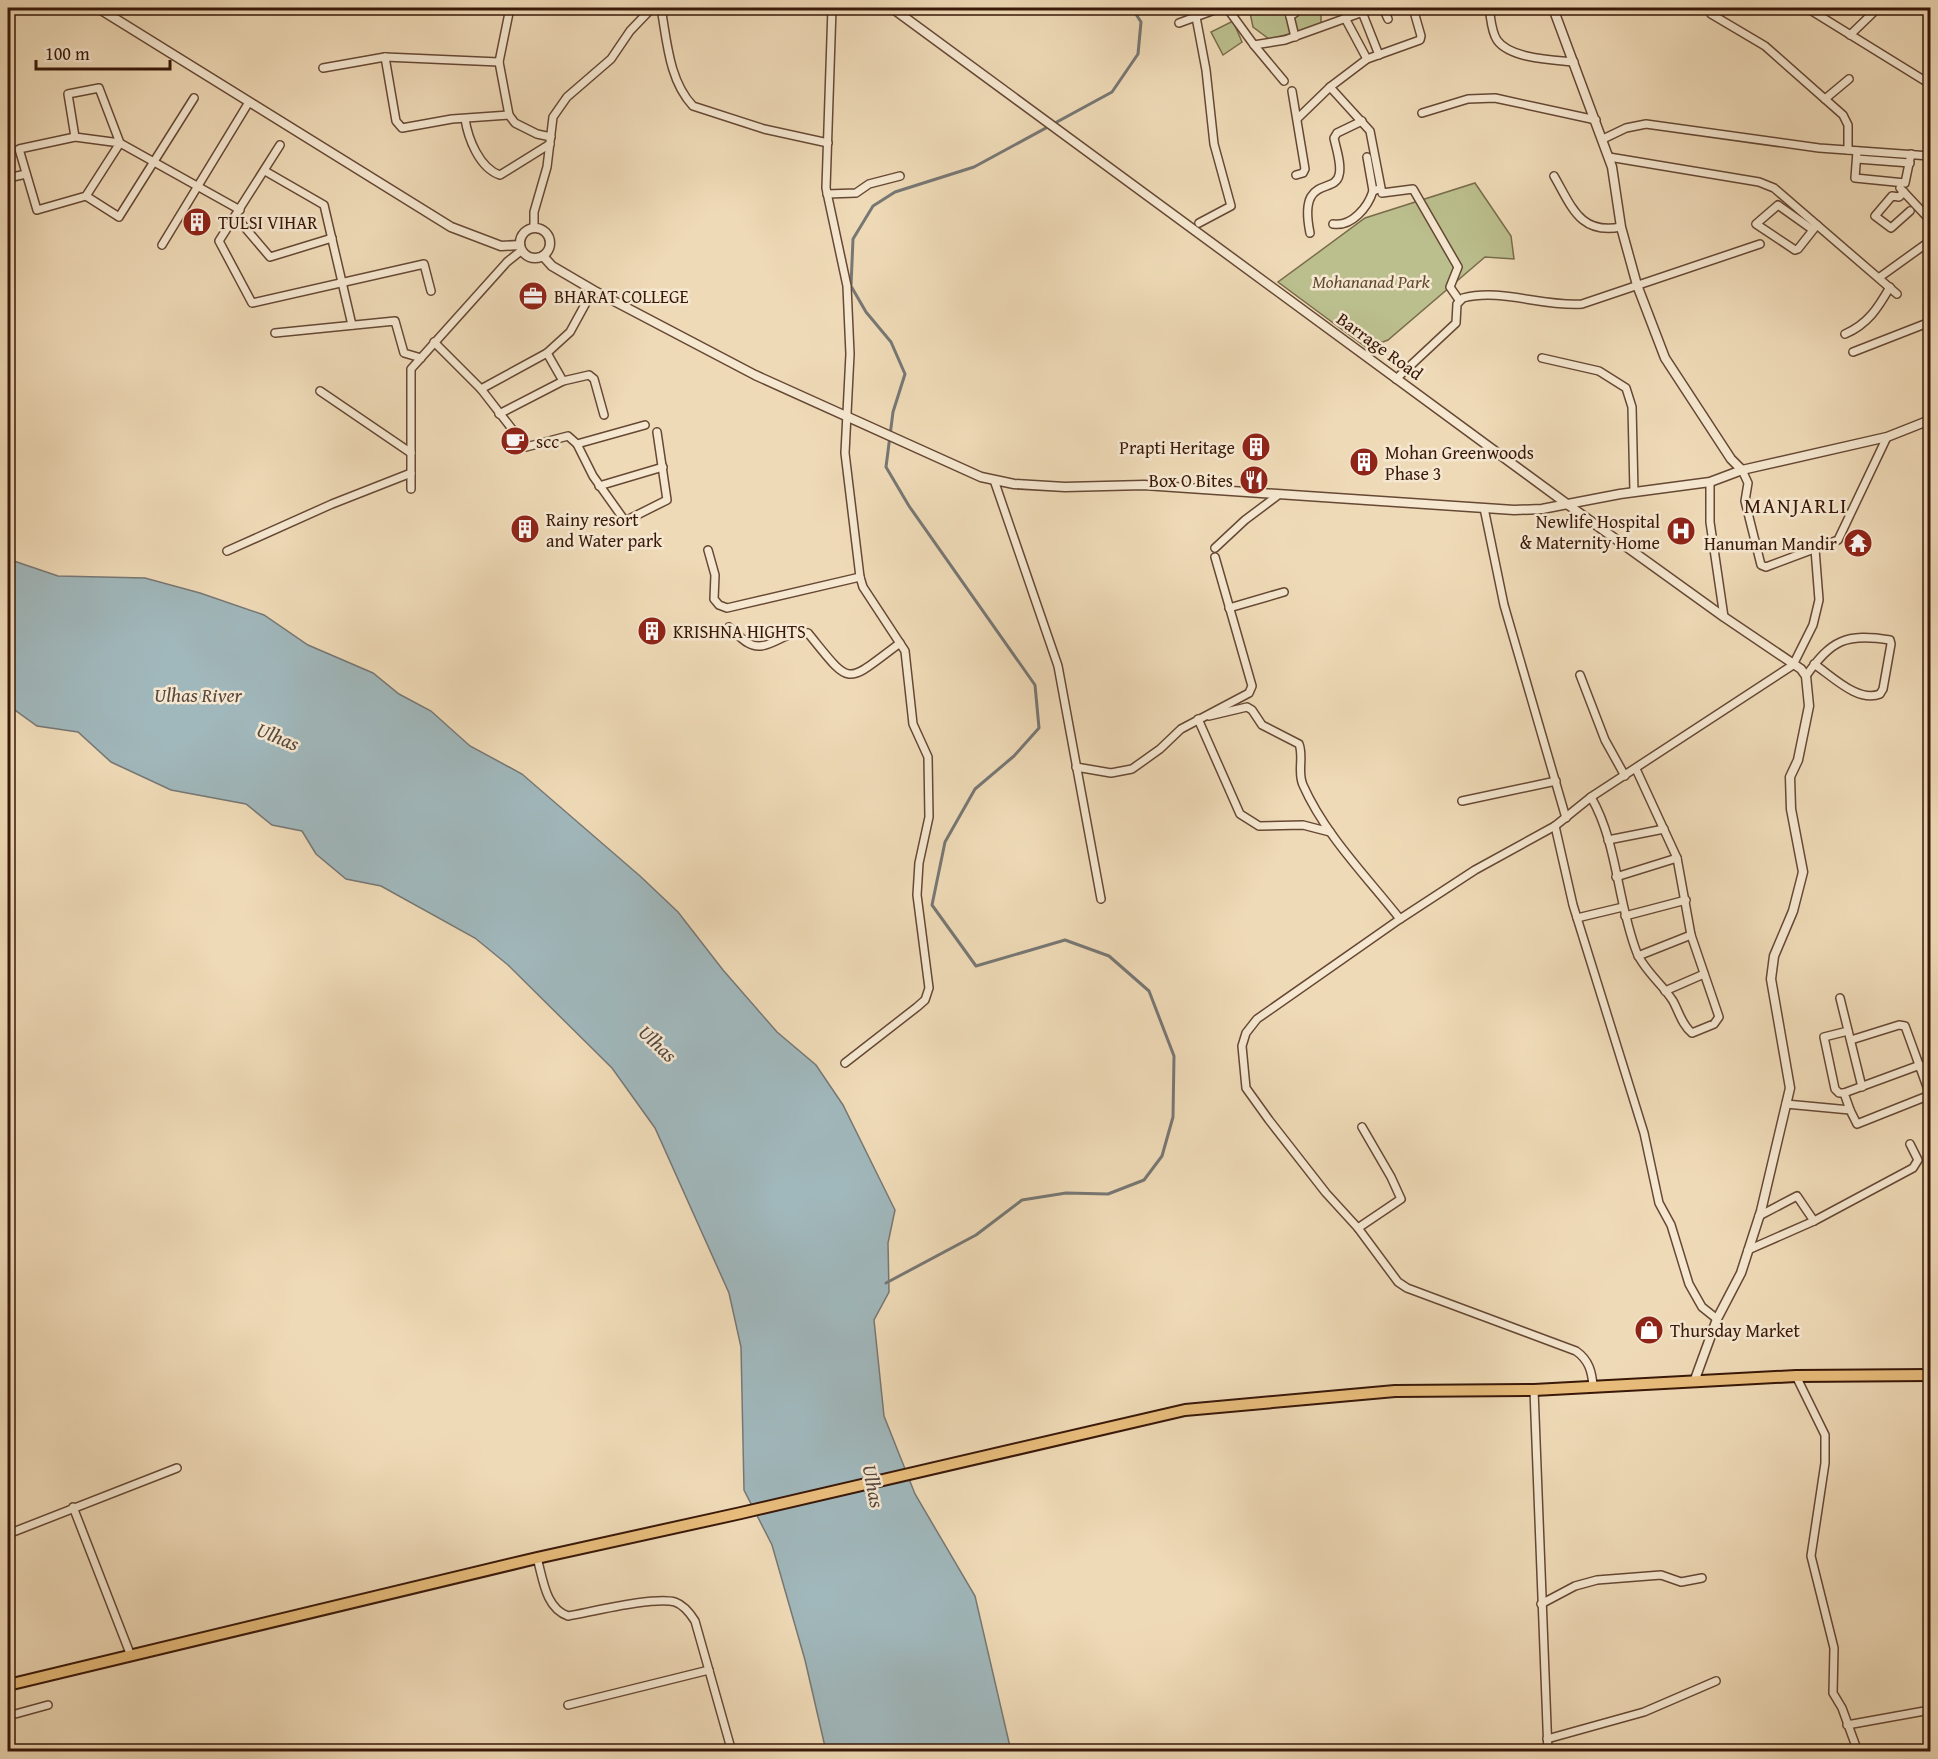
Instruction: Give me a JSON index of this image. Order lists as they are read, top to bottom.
{
  "streets": {
    "street": ["Barrage Road"]
  },
  "districts": ["MANJARLI"],
  "water": ["Ulhas River", "Ulhas"],
  "parks": ["Mohananad Park"],
  "places": {
    "building": [
      "TULSI VIHAR",
      "Prapti Heritage",
      "Mohan Greenwoods Phase 3",
      "Rainy resort and Water park",
      "KRISHNA HIGHTS"
    ],
    "office": ["BHARAT COLLEGE"],
    "cafe": ["scc"],
    "restaurant": ["Box O Bites"],
    "hospital": ["Newlife Hospital & Maternity Home"],
    "temple": ["Hanuman Mandir"],
    "shop": ["Thursday Market"]
  },
  "scale_bar": "100 m"
}
